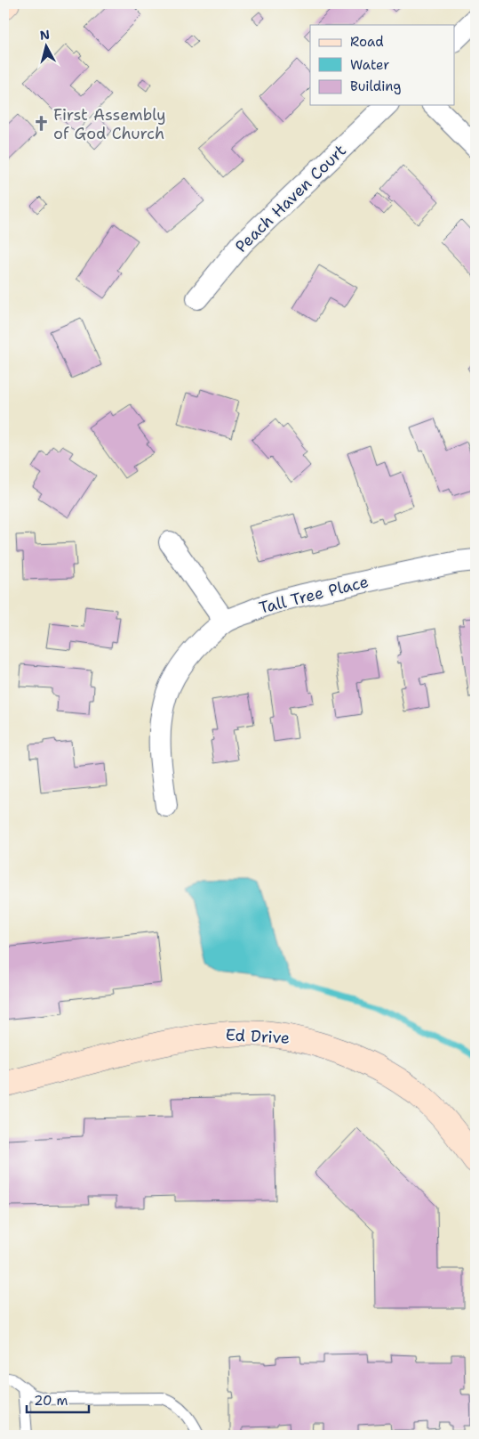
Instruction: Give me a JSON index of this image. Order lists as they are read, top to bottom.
{
  "streets": {
    "street": ["Peach Haven Court", "Tall Tree Place", "Ed Drive"]
  },
  "places": {
    "church": ["First Assembly of God Church"]
  },
  "legend": ["Road", "Water", "Building"],
  "scale_bar": "20 m",
  "north": "top"
}
